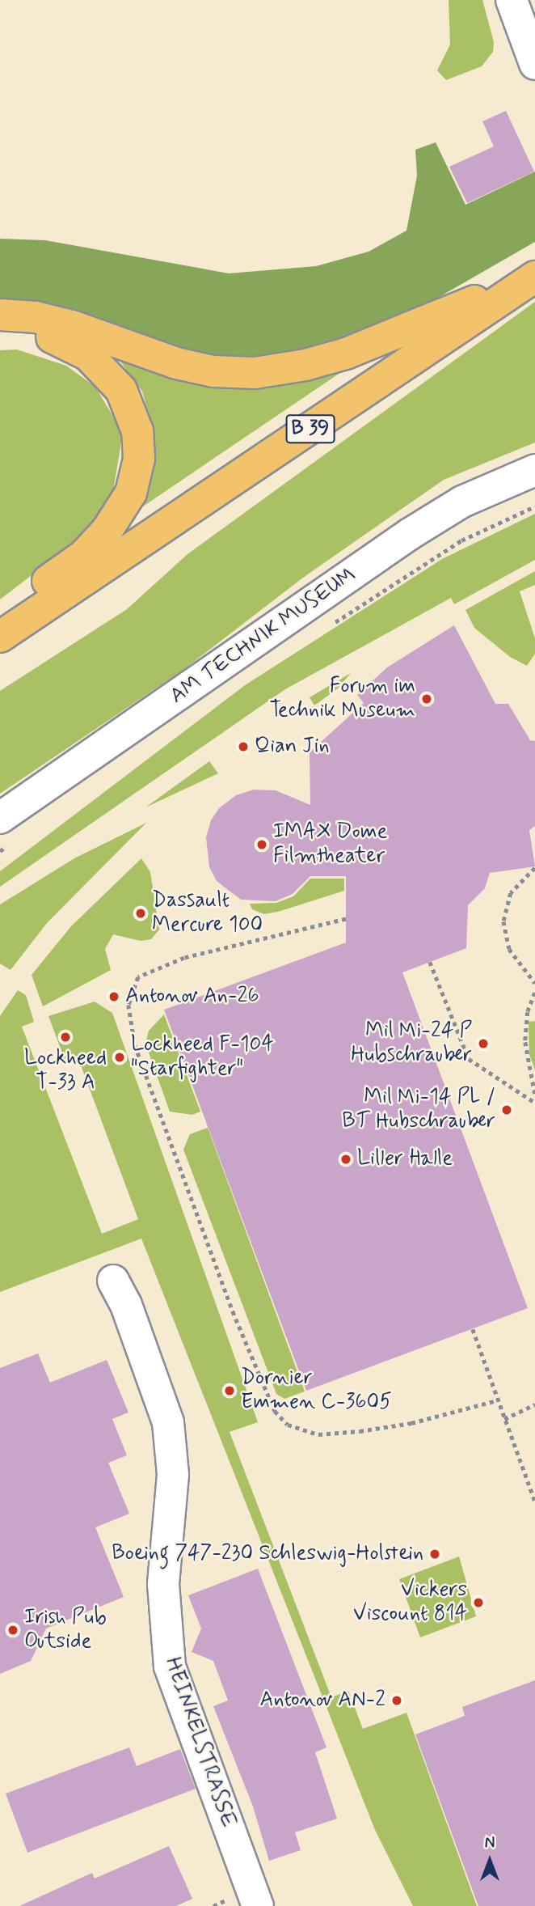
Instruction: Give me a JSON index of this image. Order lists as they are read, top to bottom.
{
  "streets": {
    "main road": ["B 39"],
    "street": ["AM TECHNIK MUSEUM", "HEINKELSTRASSE"]
  },
  "places": [
    "Forum im Technik Museum",
    "Qian Jin",
    "IMAX Dome Filmtheater",
    "Dassault Mercure 100",
    "Antonov An-26",
    "Lockheed T-33 A",
    "Mil Mi-24 P Hubschrauber",
    "Lockheed F-104 \"Starfighter\"",
    "Mil Mi-14 PL / BT Hubschrauber",
    "Liller Halle",
    "Dornier Emmen C-3605",
    "Boeing 747-230 Schleswig-Holstein",
    "Vickers Viscount 814",
    "Irish Pub Outside",
    "Antonov AN-2"
  ],
  "north": "top"
}
